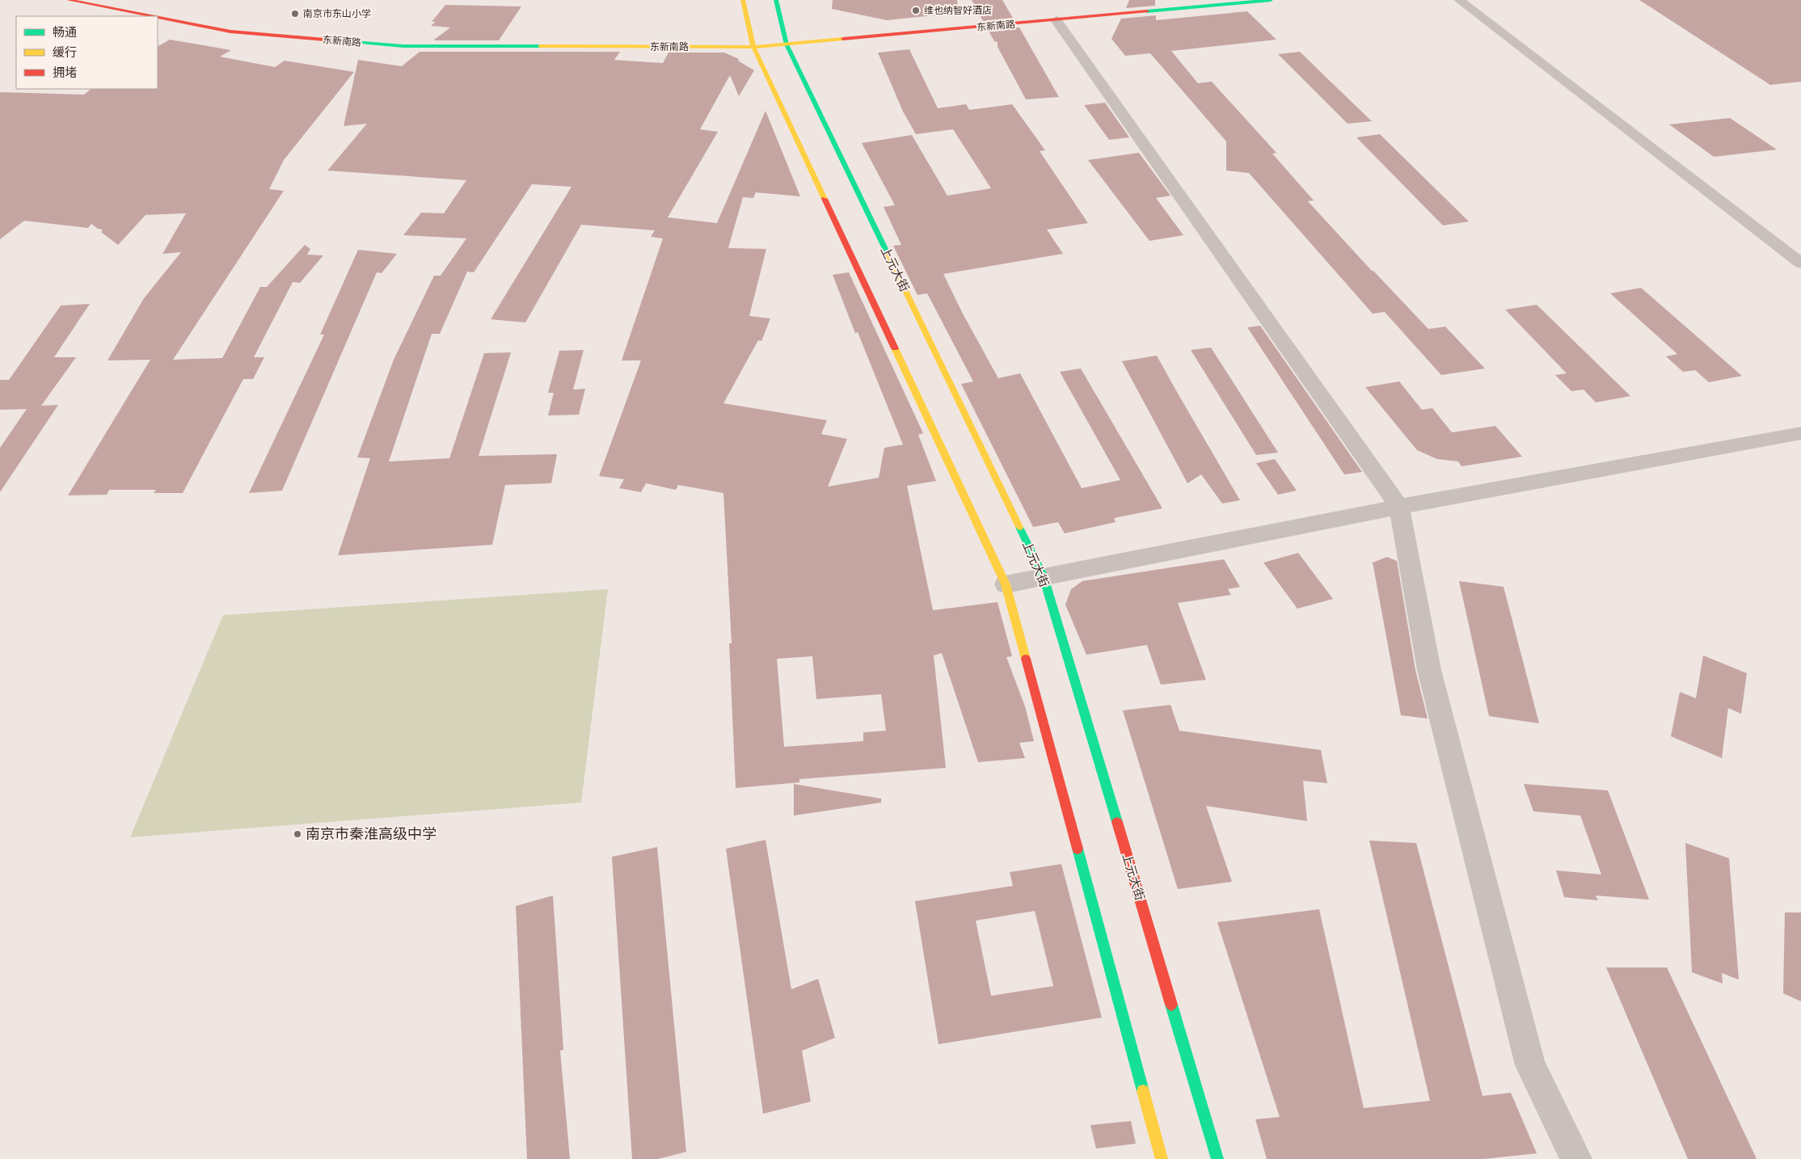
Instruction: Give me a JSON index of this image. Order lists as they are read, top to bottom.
{
  "streets": {
    "main road": ["东新南路", "上元大街"]
  },
  "crossings": [
    ["东新南路", "上元大街"]
  ],
  "places": ["维也纳智好酒店", "南京市东山小学", "南京市秦淮高级中学"],
  "legend": ["畅通", "缓行", "拥堵"]
}
